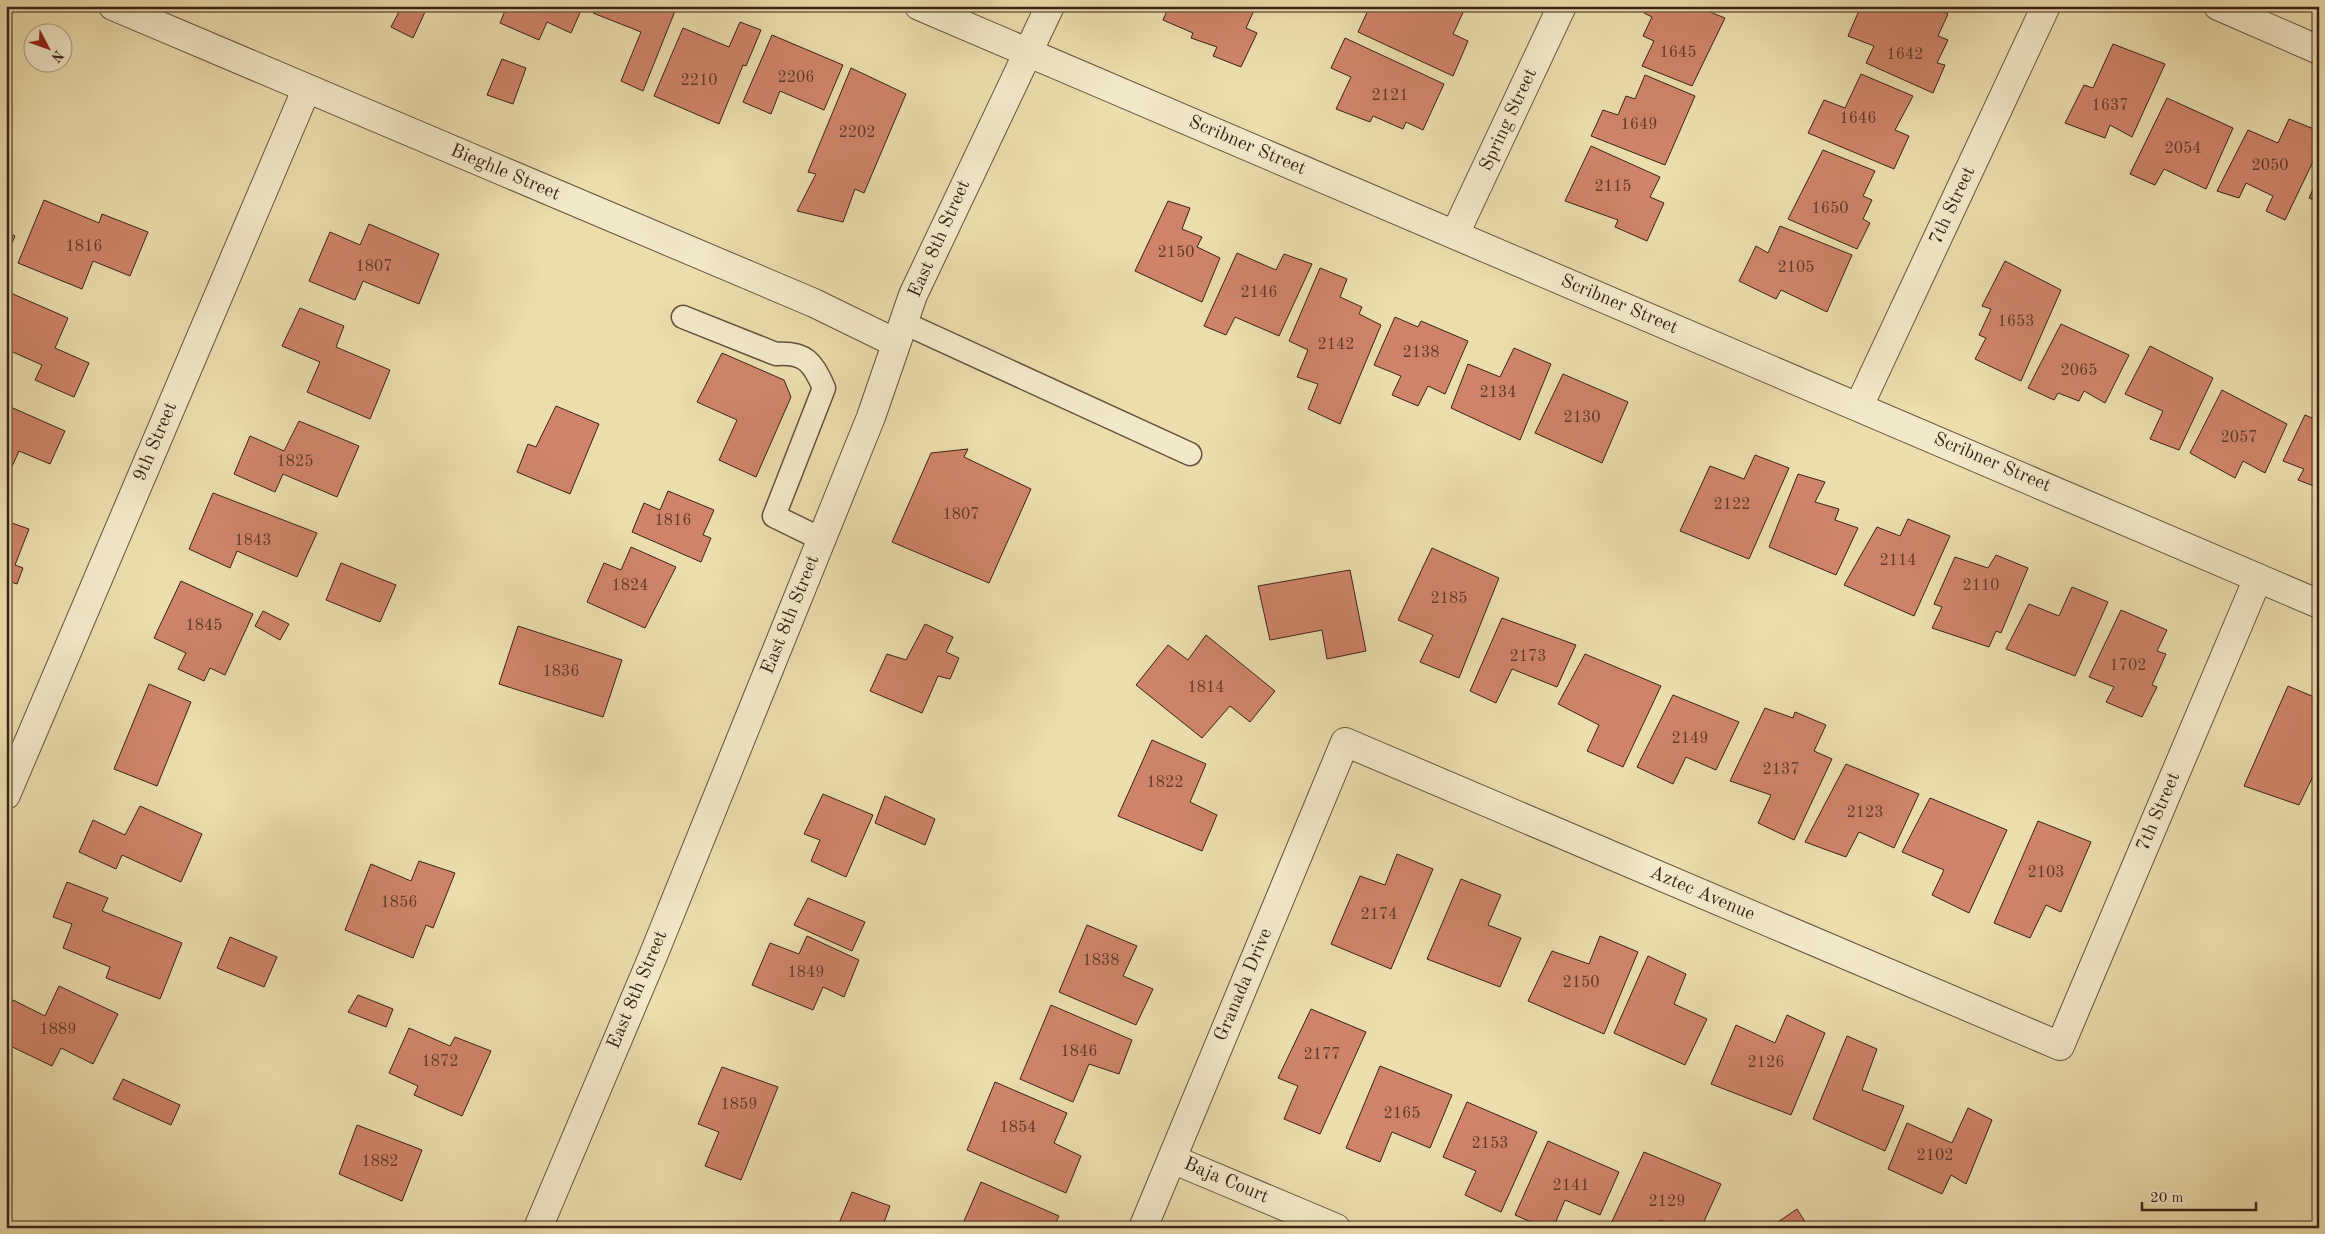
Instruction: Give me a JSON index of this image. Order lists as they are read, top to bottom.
{
  "streets": {
    "street": [
      "Spring Street",
      "Scribner Street",
      "Bieghle Street",
      "7th Street",
      "East 8th Street",
      "9th Street",
      "Aztec Avenue",
      "Granada Drive",
      "Baja Court"
    ]
  },
  "crossings": [
    ["Spring Street", "Scribner Street"],
    ["Scribner Street", "7th Street"],
    ["Scribner Street", "East 8th Street"],
    ["Bieghle Street", "East 8th Street"],
    ["Bieghle Street", "9th Street"],
    ["7th Street", "Aztec Avenue"],
    ["Aztec Avenue", "Granada Drive"],
    ["Granada Drive", "Baja Court"]
  ],
  "house_numbers": [
    "1645",
    "1642",
    "2206",
    "2210",
    "2121",
    "1637",
    "1646",
    "1649",
    "2202",
    "2054",
    "2050",
    "2115",
    "1650",
    "1816",
    "2150",
    "1807",
    "2105",
    "2146",
    "1653",
    "2142",
    "2138",
    "2065",
    "2134",
    "2130",
    "2057",
    "1825",
    "2122",
    "1807",
    "1816",
    "1843",
    "2114",
    "1824",
    "2110",
    "2185",
    "1845",
    "2173",
    "1702",
    "1836",
    "1814",
    "2149",
    "2137",
    "1822",
    "2123",
    "2103",
    "1856",
    "2174",
    "1838",
    "1849",
    "2150",
    "1889",
    "1846",
    "2177",
    "1872",
    "2126",
    "1859",
    "2165",
    "1854",
    "2153",
    "2102",
    "1882",
    "2141",
    "2129"
  ],
  "scale_bar": "20 m",
  "north": "bottom right"
}
